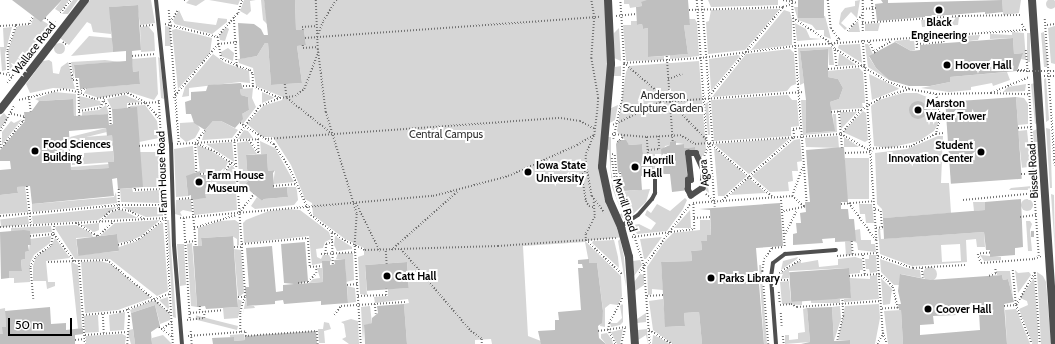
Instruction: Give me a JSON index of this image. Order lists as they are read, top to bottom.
{
  "streets": {
    "street": ["Wallace Road", "Bissell Road", "Morrill Road"],
    "lane": ["Farm House Road"],
    "path": ["Agora"]
  },
  "parks": ["Anderson Sculpture Garden", "Central Campus"],
  "places": [
    "Black Engineering",
    "Hoover Hall",
    "Marston Water Tower",
    "Food Sciences Building",
    "Student Innovation Center",
    "Morrill Hall",
    "Iowa State University",
    "Farm House Museum",
    "Catt Hall",
    "Parks Library",
    "Coover Hall"
  ],
  "scale_bar": "50 m"
}
